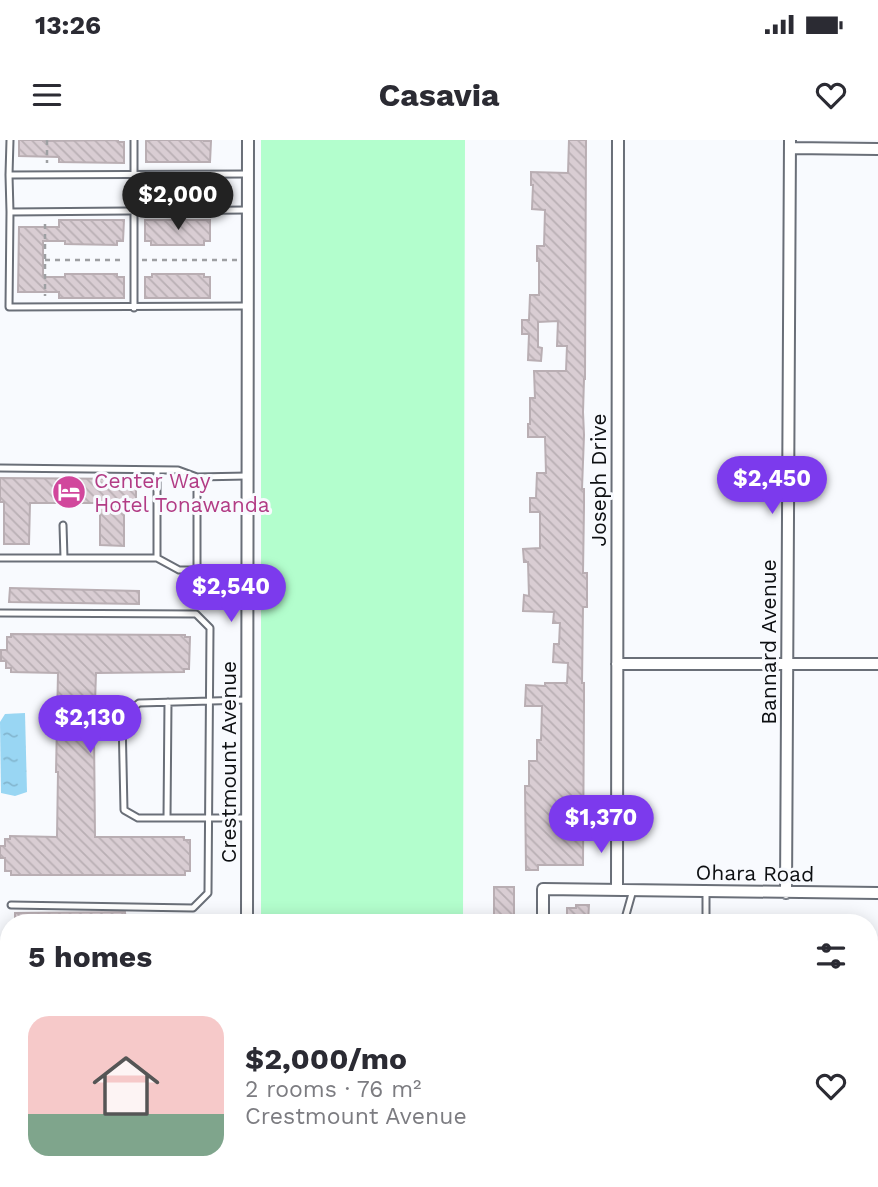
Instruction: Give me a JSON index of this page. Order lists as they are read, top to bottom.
{
  "streets": {
    "street": [
      "Joseph Drive",
      "Bannard Avenue",
      "Crestmount Avenue",
      "Ohara Road"
    ]
  },
  "crossings": [
    ["Joseph Drive", "Ohara Road"],
    ["Bannard Avenue", "Ohara Road"]
  ],
  "places": {
    "hotel": ["Center Way Hotel Tonawanda"]
  },
  "page": {
    "status": "13:26",
    "header": "Casavia",
    "price": [
      "$2,000",
      "$2,450",
      "$2,540",
      "$2,130",
      "$1,370"
    ],
    "heading": "5 homes",
    "list": [
      {
        "name": "$2,000/mo",
        "note": "2 rooms · 76 m² · Crestmount Avenue"
      }
    ]
  }
}
